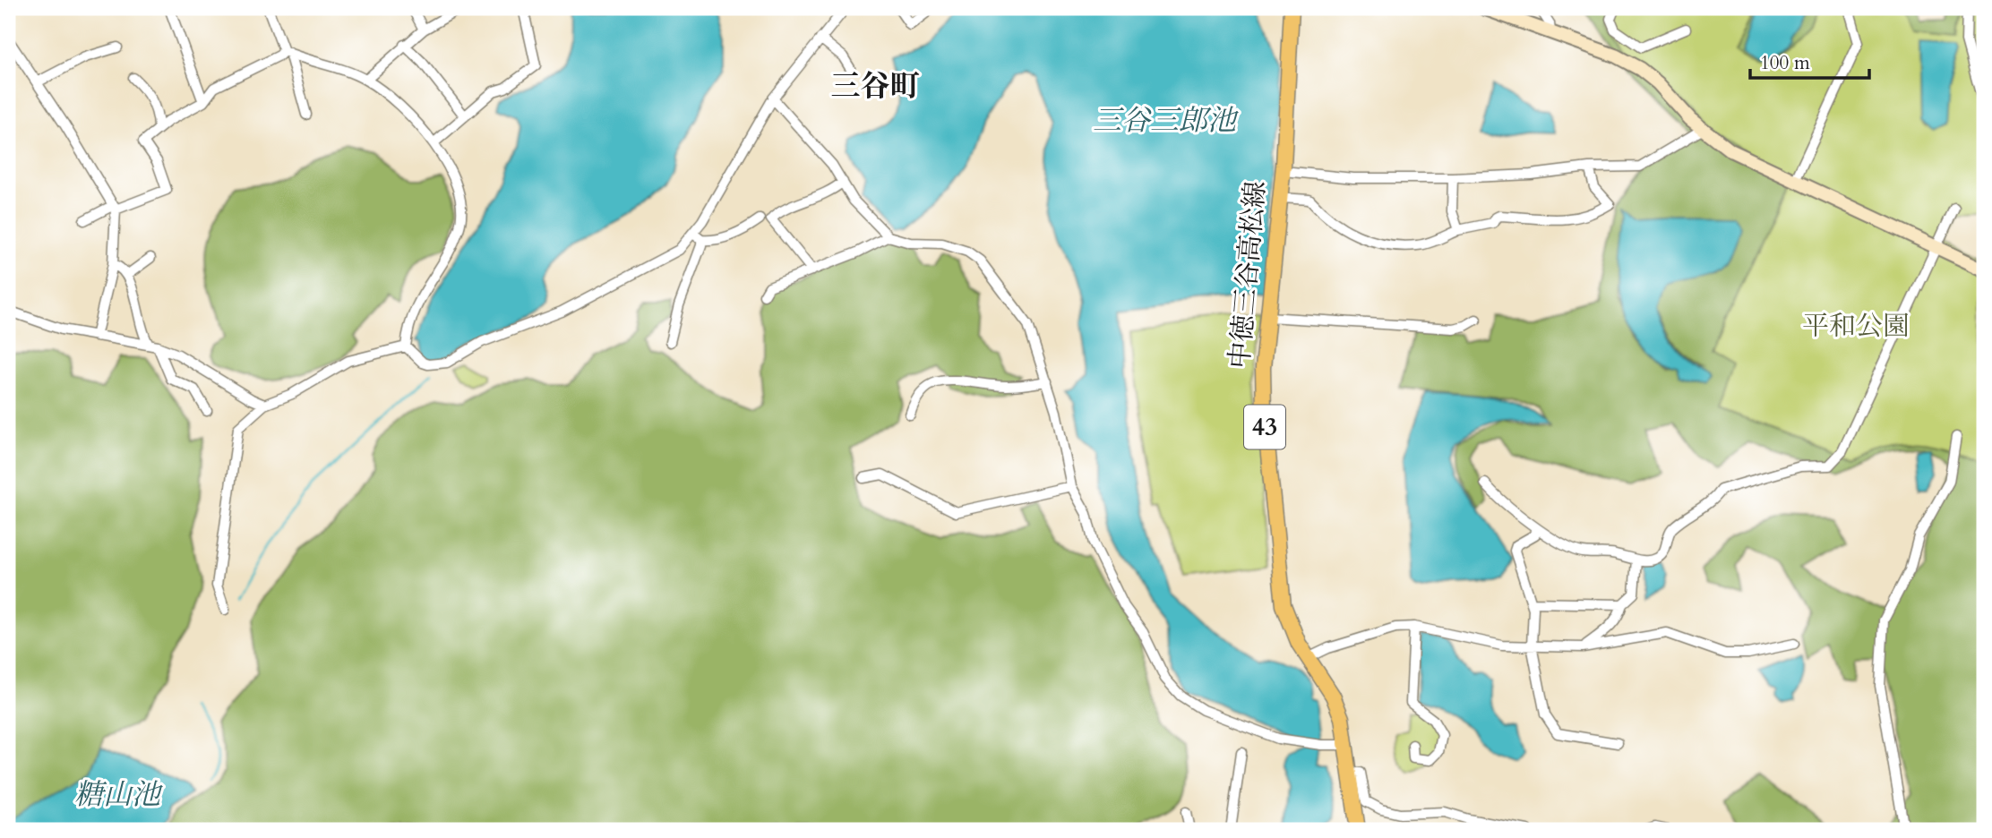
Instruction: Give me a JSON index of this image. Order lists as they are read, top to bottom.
{
  "streets": {
    "main road": ["中徳三谷高松線", "43"]
  },
  "districts": ["三谷町"],
  "water": ["三谷三郎池", "糖山池"],
  "parks": ["平和公園"],
  "scale_bar": "100 m"
}
